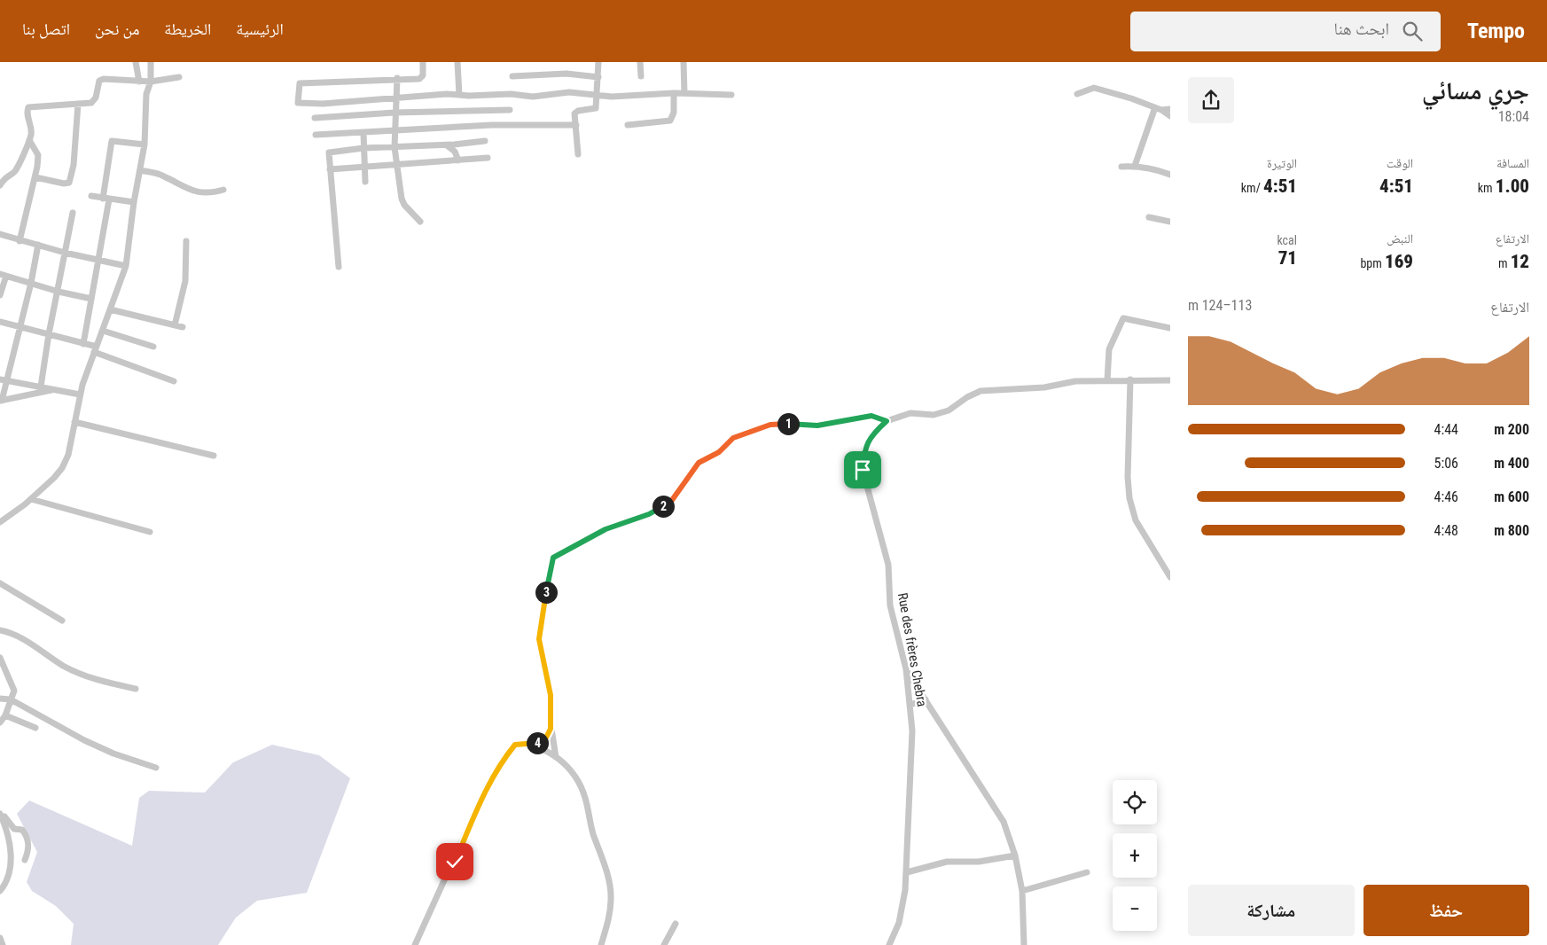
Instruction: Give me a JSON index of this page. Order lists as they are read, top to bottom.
{
  "streets": {
    "street": ["Rue des frères Chebra"]
  },
  "page": {
    "header": "Tempo",
    "search": "ابحث هنا",
    "nav": [
      "الرئيسية",
      "الخريطة",
      "من نحن",
      "اتصل بنا"
    ],
    "heading": ["جري مسائي", "18:04"],
    "stats": [
      ["المسافة", "1.00 km"],
      ["الوقت", "4:51"],
      ["الوتيرة", "4:51 /km"],
      ["الارتفاع", "12 m"],
      ["النبض", "169 bpm"],
      ["kcal", "71"]
    ],
    "chart": ["الارتفاع", "113–124 m"],
    "list": [
      {
        "name": "200 m",
        "note": "4:44"
      },
      {
        "name": "400 m",
        "note": "5:06"
      },
      {
        "name": "600 m",
        "note": "4:46"
      },
      {
        "name": "800 m",
        "note": "4:48"
      }
    ],
    "pins": [
      "1",
      "2",
      "3",
      "4"
    ],
    "map_buttons": ["+", "−"],
    "buttons": ["حفظ", "مشاركة"]
  }
}
